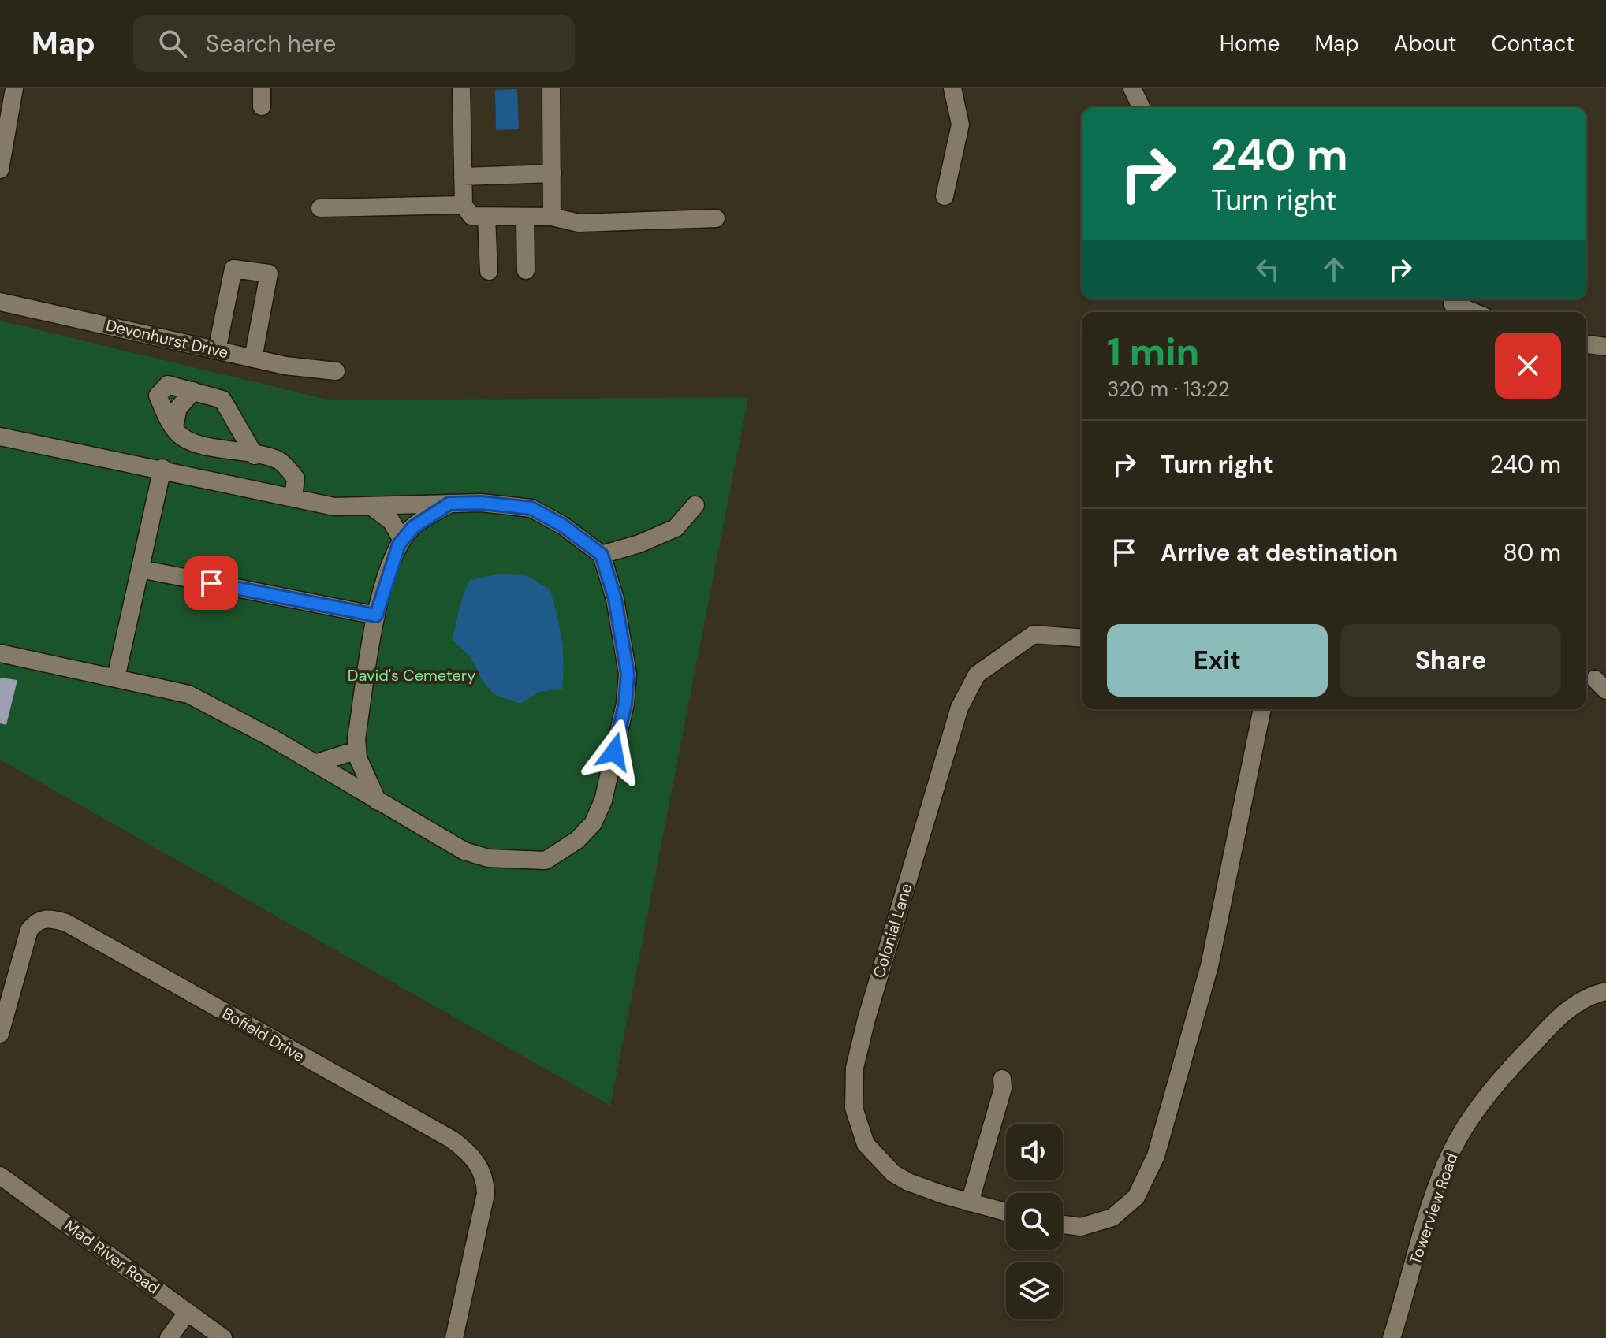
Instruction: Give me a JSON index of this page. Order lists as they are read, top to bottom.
{
  "streets": {
    "street": [
      "Devonhurst Drive",
      "Colonial Lane",
      "Bofield Drive",
      "Towerview Road",
      "Mad River Road"
    ]
  },
  "parks": ["David's Cemetery"],
  "page": {
    "header": "Map",
    "search": "Search here",
    "nav": [
      "Home",
      "Map",
      "About",
      "Contact"
    ],
    "turn": ["240 m", "Turn right"],
    "heading": ["1 min", "320 m · 13:22"],
    "list": [
      {
        "name": "Turn right",
        "value": "240 m"
      },
      {
        "name": "Arrive at destination",
        "value": "80 m"
      }
    ],
    "buttons": ["Exit", "Share"]
  }
}
